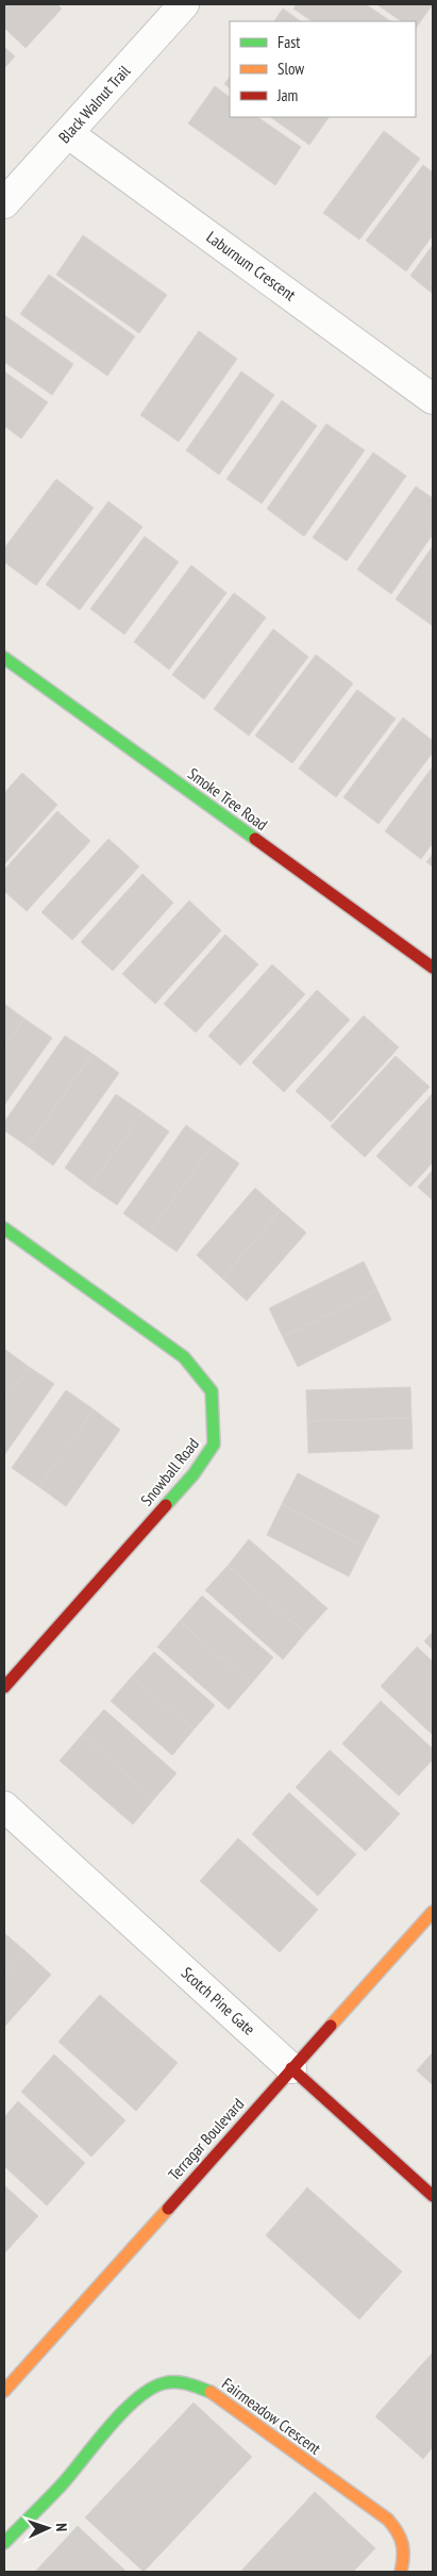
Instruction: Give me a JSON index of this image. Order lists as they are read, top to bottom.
{
  "streets": {
    "street": [
      "Black Walnut Trail",
      "Laburnum Crescent",
      "Smoke Tree Road",
      "Snowball Road",
      "Scotch Pine Gate",
      "Terragar Boulevard",
      "Fairmeadow Crescent"
    ]
  },
  "crossings": [
    ["Black Walnut Trail", "Laburnum Crescent"],
    ["Scotch Pine Gate", "Terragar Boulevard"]
  ],
  "legend": ["Fast", "Slow", "Jam"],
  "north": "right"
}
